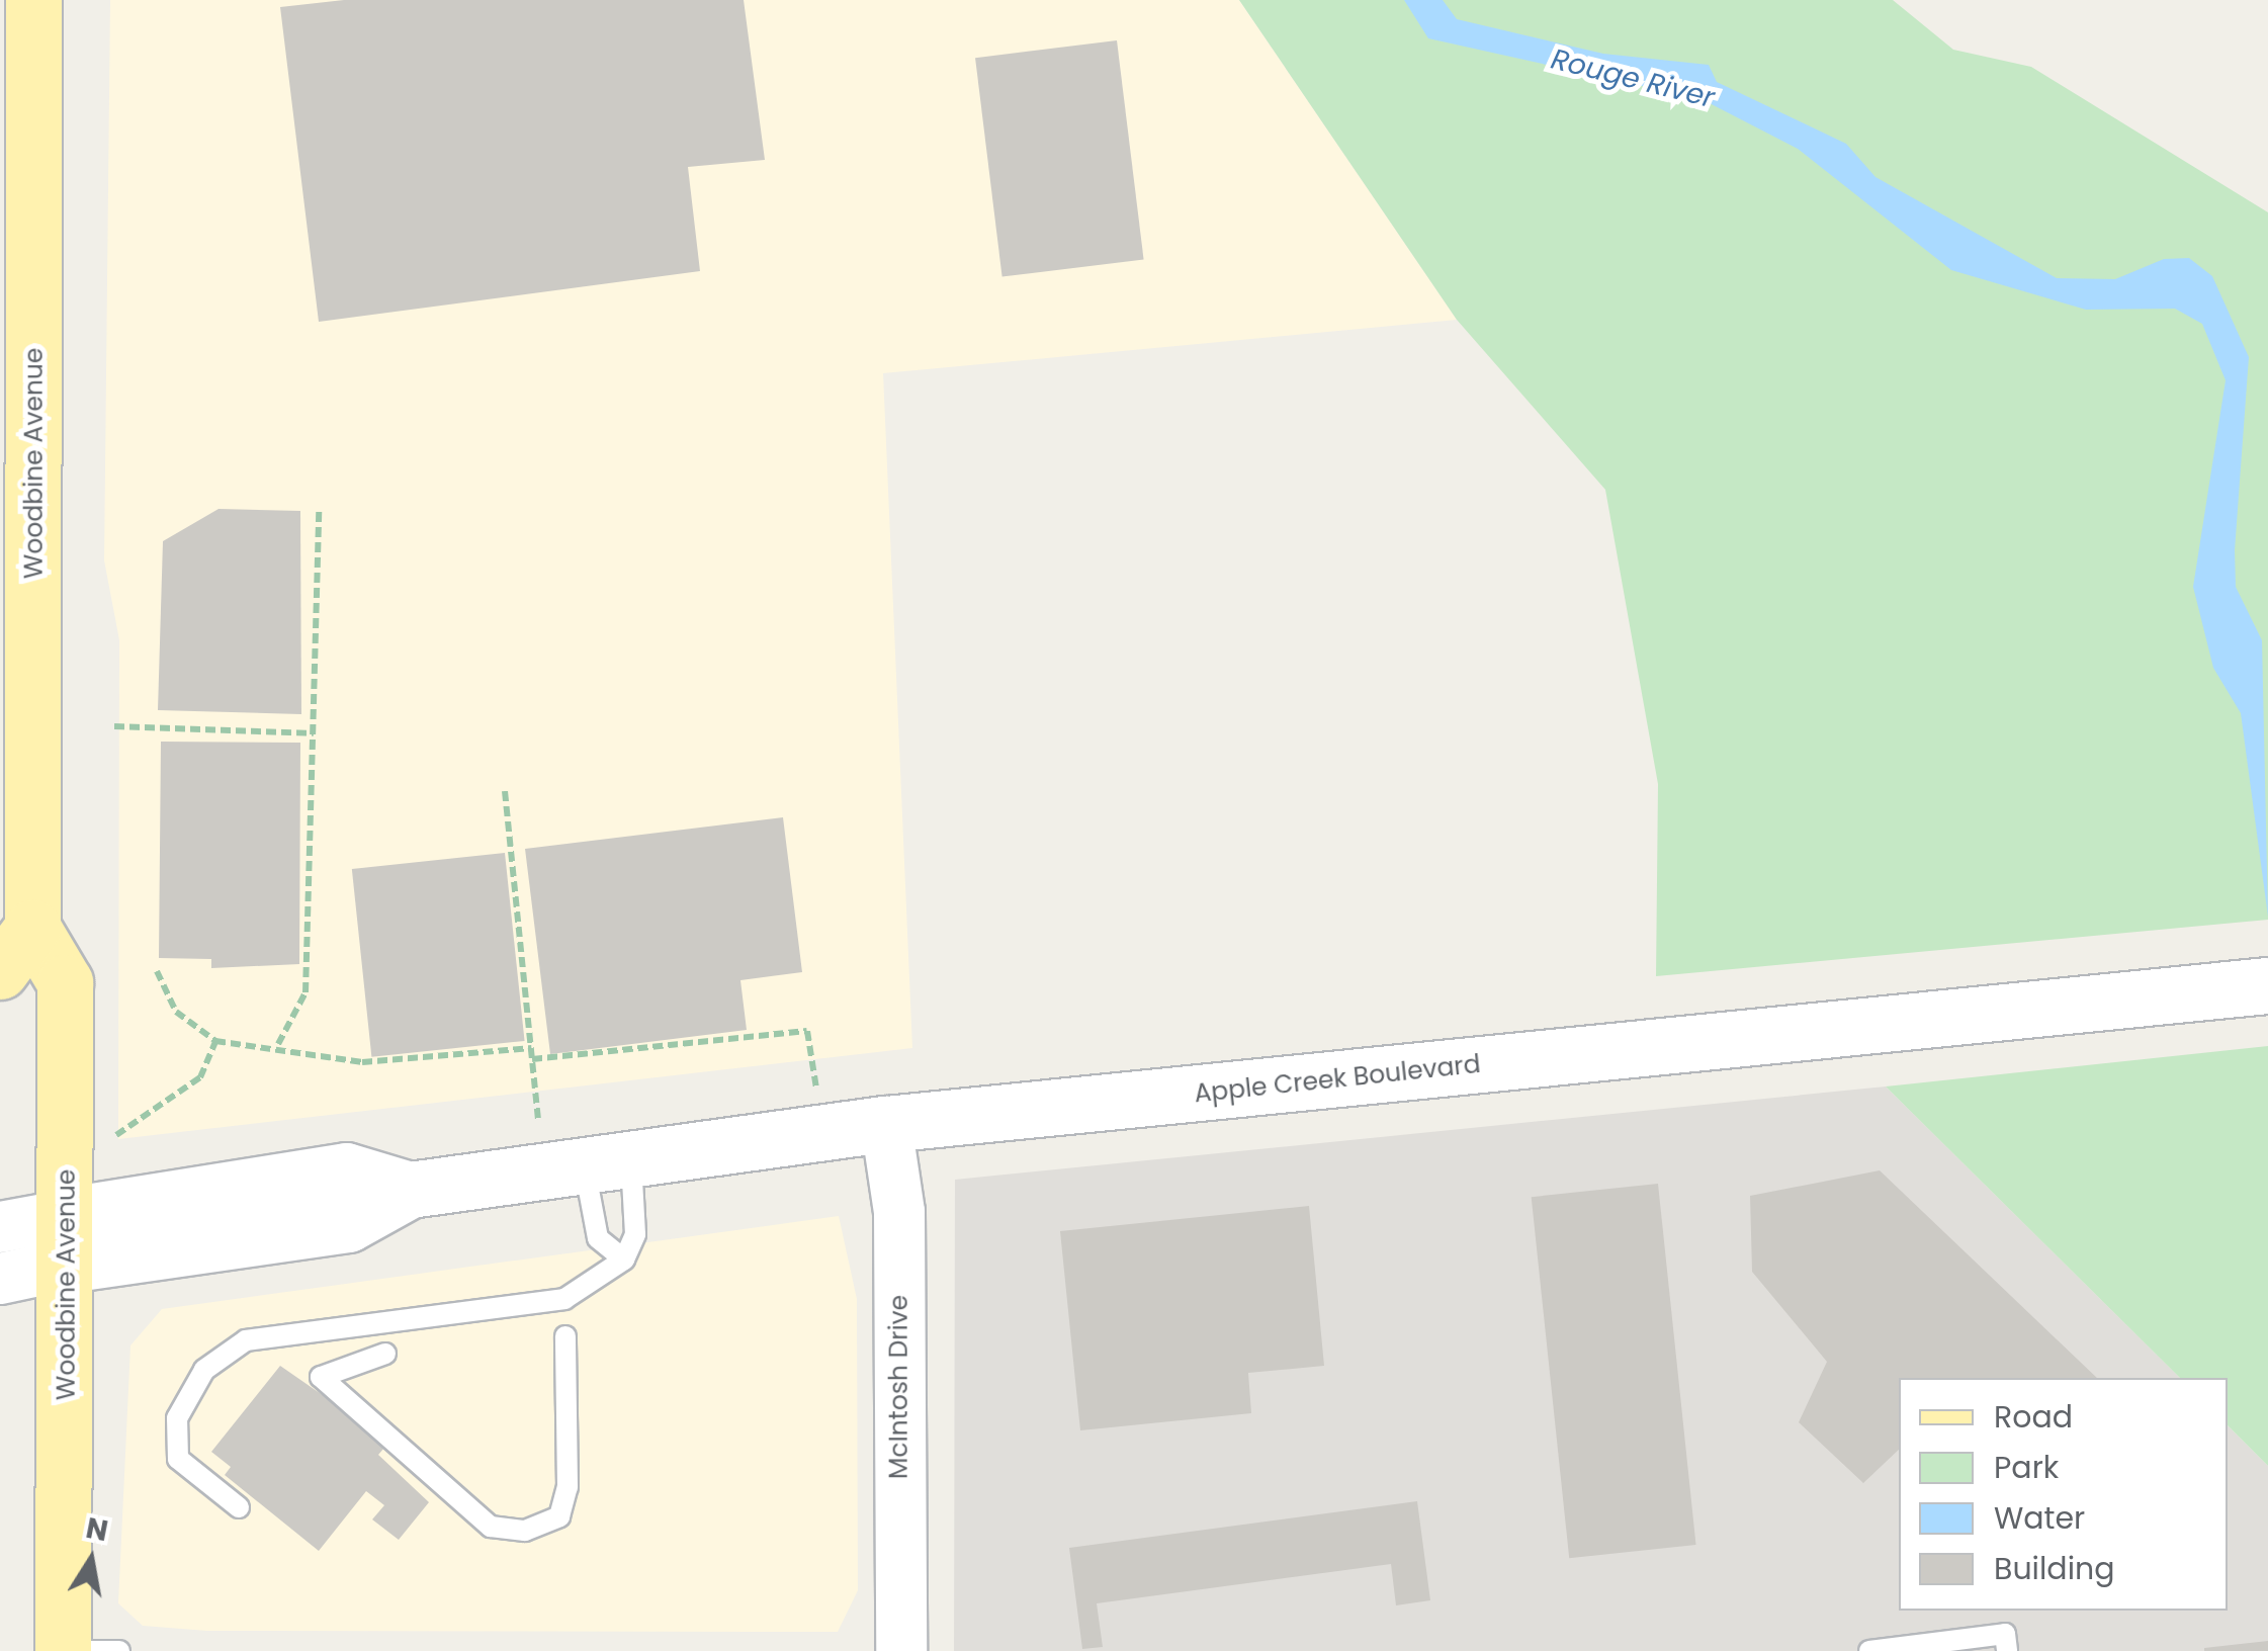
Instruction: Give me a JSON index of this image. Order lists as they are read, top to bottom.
{
  "streets": {
    "main road": ["Woodbine Avenue", "Apple Creek Boulevard"],
    "street": ["McIntosh Drive"]
  },
  "crossings": [
    ["Woodbine Avenue", "Apple Creek Boulevard"],
    ["Apple Creek Boulevard", "McIntosh Drive"]
  ],
  "water": ["Rouge River"],
  "legend": [
    "Road",
    "Park",
    "Water",
    "Building"
  ],
  "north": "top"
}
